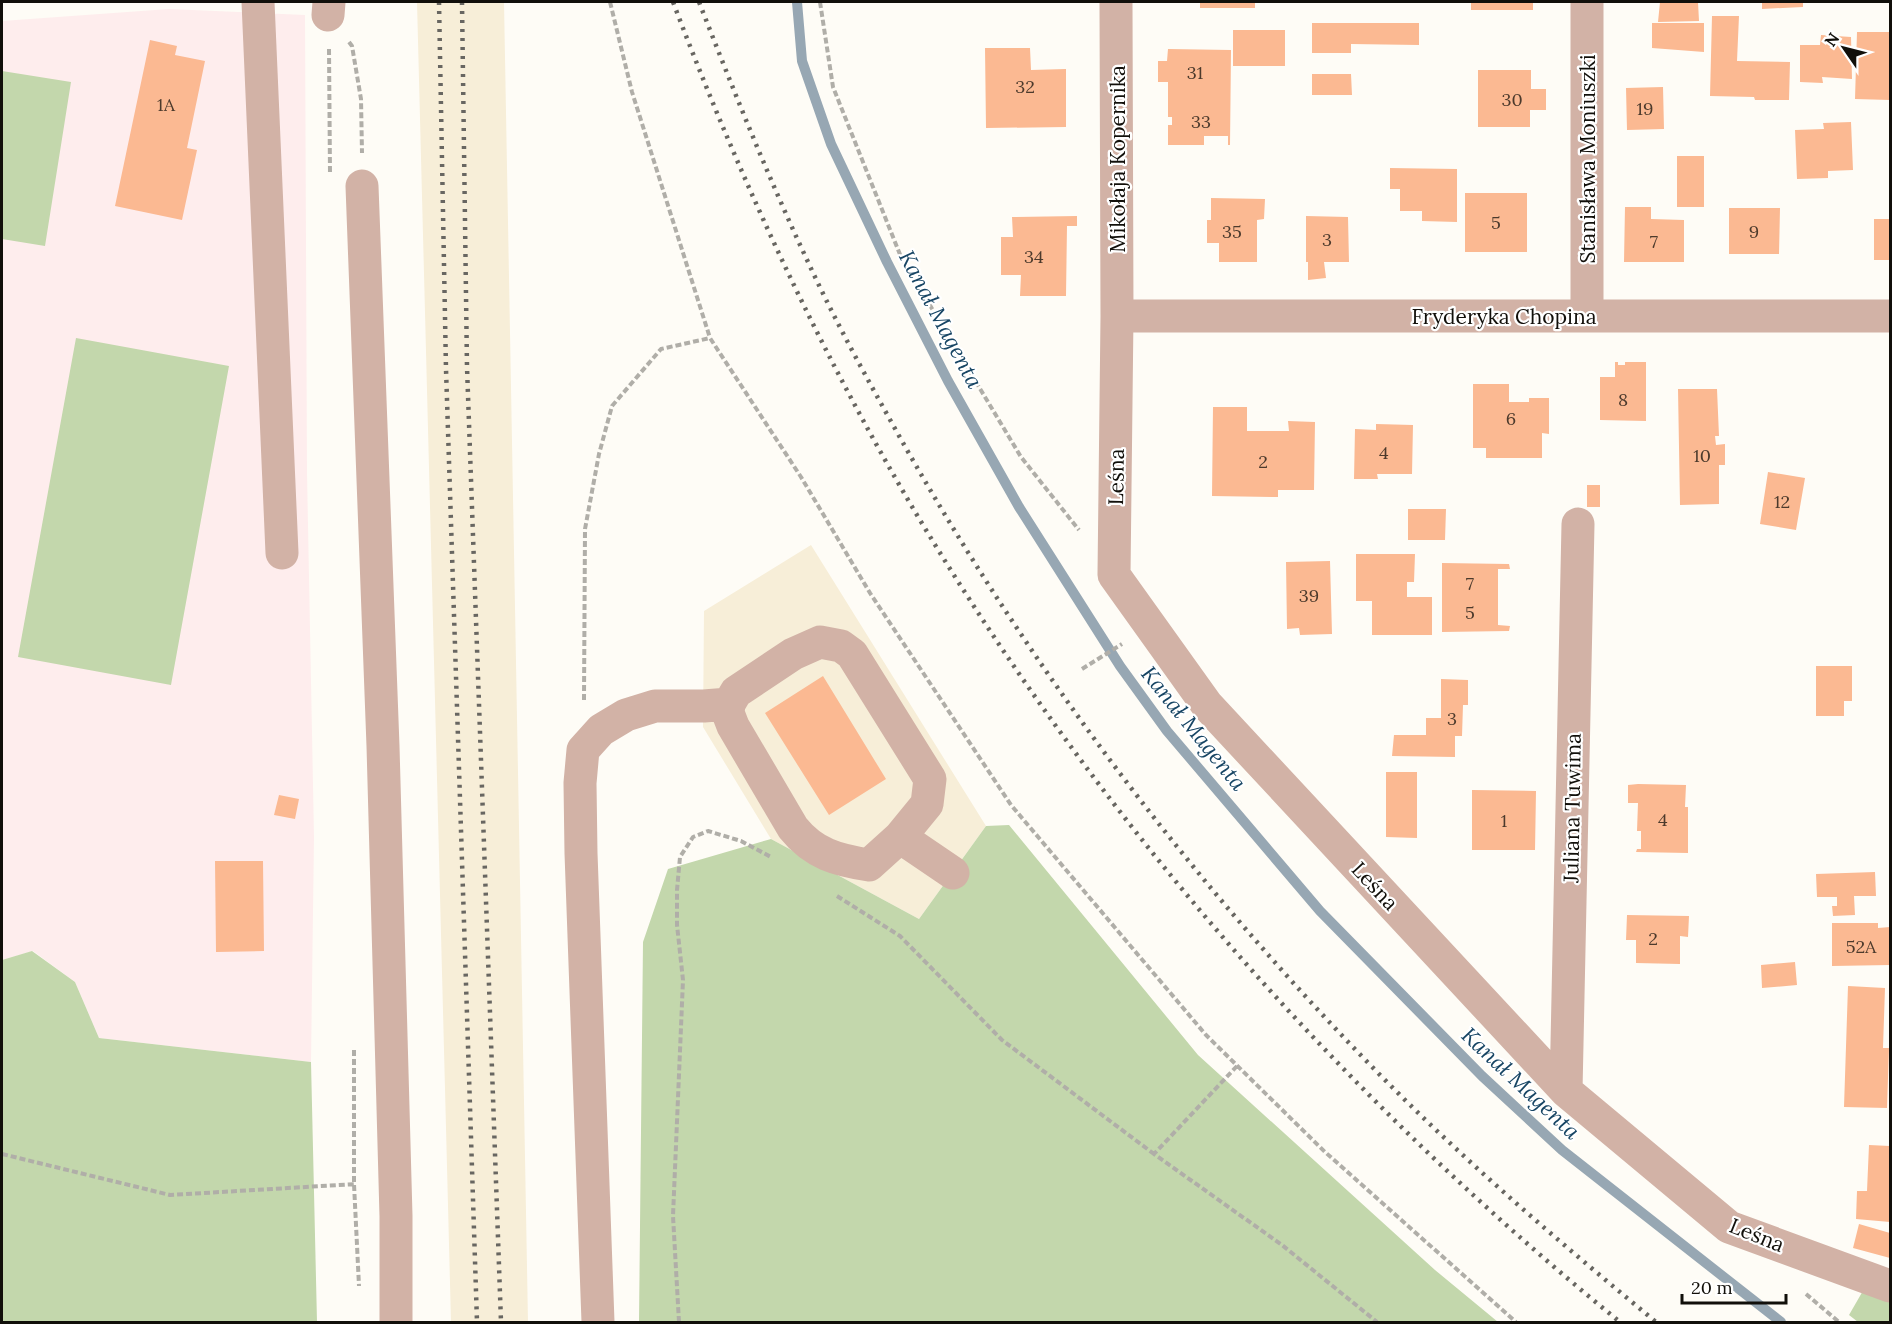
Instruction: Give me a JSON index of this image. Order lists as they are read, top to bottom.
{
  "streets": {
    "street": [
      "Mikołaja Kopernika",
      "Stanisława Moniuszki",
      "Fryderyka Chopina",
      "Leśna",
      "Juliana Tuwima"
    ]
  },
  "crossings": [
    ["Mikołaja Kopernika", "Fryderyka Chopina"],
    ["Mikołaja Kopernika", "Leśna"],
    ["Stanisława Moniuszki", "Fryderyka Chopina"],
    ["Fryderyka Chopina", "Leśna"],
    ["Leśna", "Juliana Tuwima"]
  ],
  "water": ["Kanał Magenta"],
  "house_numbers": [
    "31",
    "32",
    "30",
    "1A",
    "19",
    "33",
    "5",
    "35",
    "9",
    "3",
    "7",
    "34",
    "8",
    "6",
    "4",
    "10",
    "2",
    "12",
    "7",
    "39",
    "5",
    "3",
    "4",
    "1",
    "2",
    "52A"
  ],
  "scale_bar": "20 m",
  "north": "top left"
}
